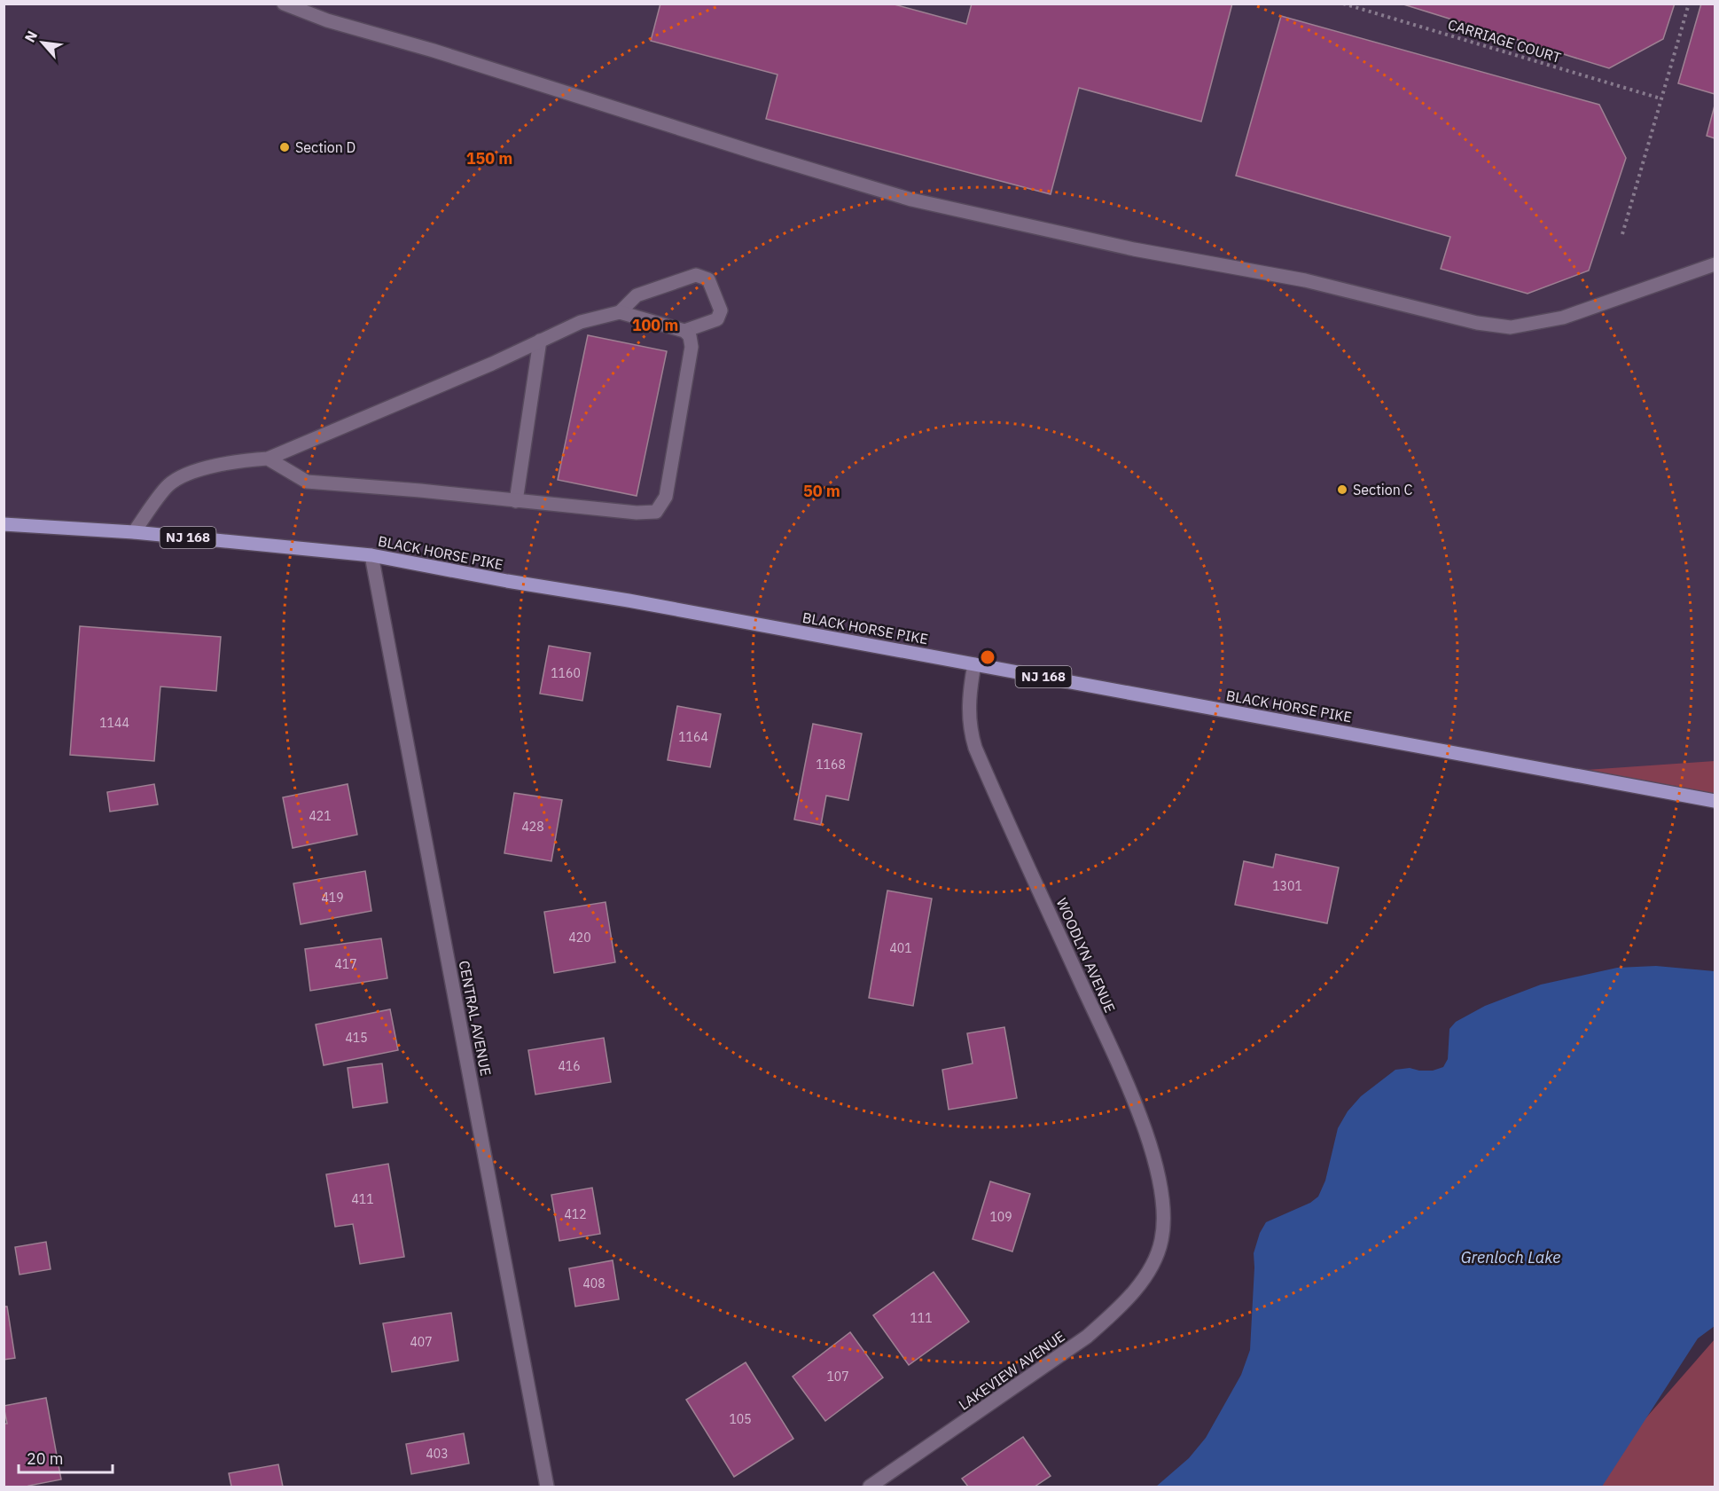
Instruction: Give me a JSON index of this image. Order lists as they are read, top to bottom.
{
  "streets": {
    "main road": ["NJ 168", "BLACK HORSE PIKE"],
    "street": ["WOODLYN AVENUE", "CENTRAL AVENUE", "LAKEVIEW AVENUE"],
    "path": ["CARRIAGE COURT"]
  },
  "crossings": [
    ["BLACK HORSE PIKE", "WOODLYN AVENUE"],
    ["BLACK HORSE PIKE", "CENTRAL AVENUE"],
    ["WOODLYN AVENUE", "LAKEVIEW AVENUE"]
  ],
  "water": ["Grenloch Lake"],
  "places": ["Section D", "Section C"],
  "house_numbers": [
    "1160",
    "1144",
    "1164",
    "1168",
    "421",
    "428",
    "1301",
    "419",
    "420",
    "401",
    "417",
    "415",
    "416",
    "411",
    "412",
    "109",
    "408",
    "111",
    "407",
    "107",
    "105",
    "403"
  ],
  "scale_bar": "20 m",
  "north": "top left",
  "rings": ["150 m", "100 m", "50 m"]
}
